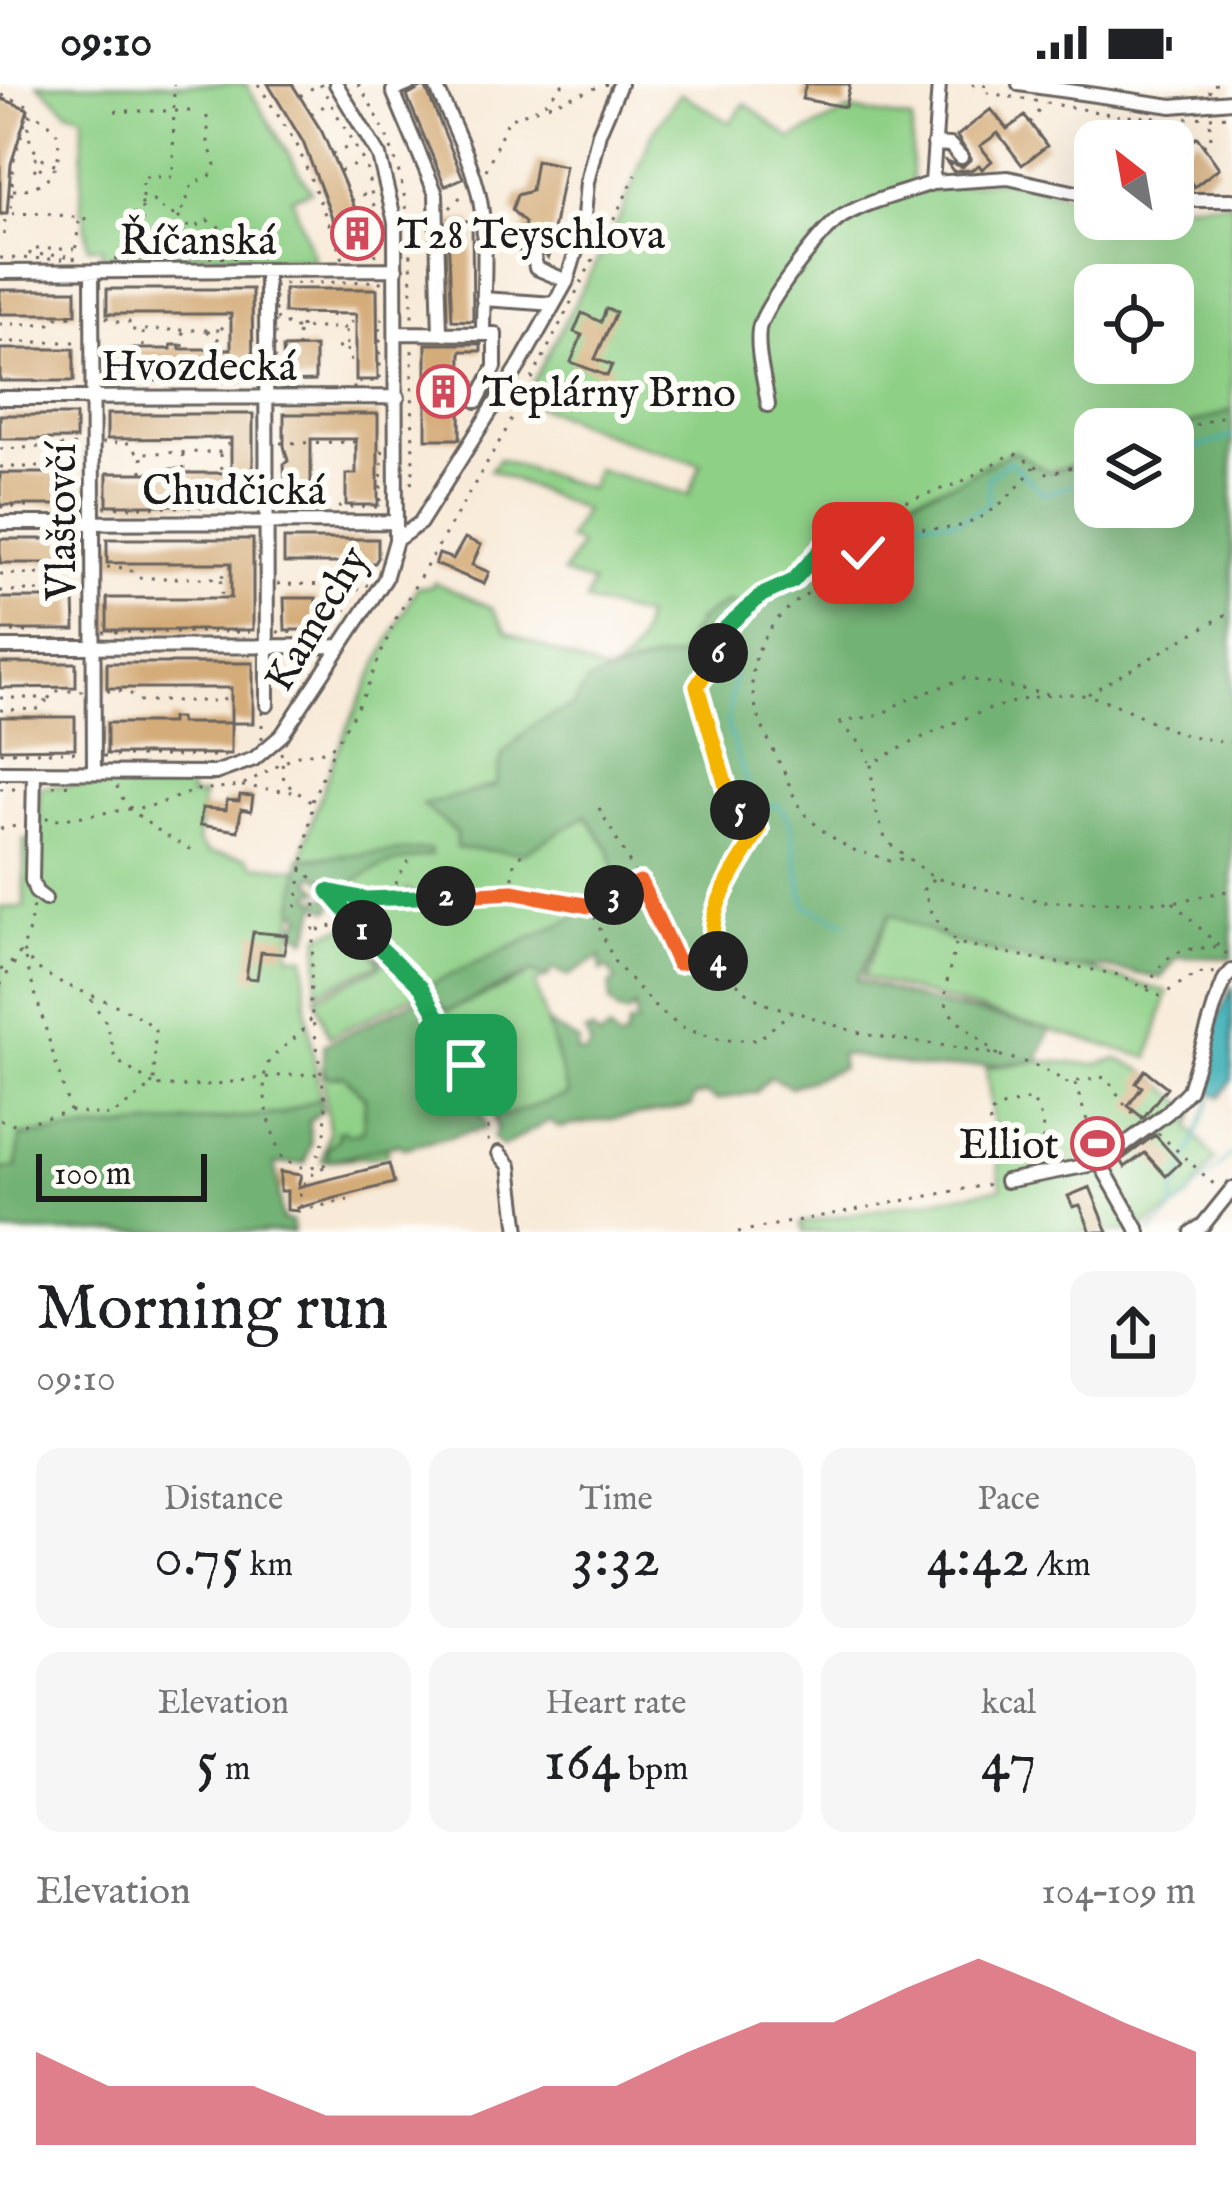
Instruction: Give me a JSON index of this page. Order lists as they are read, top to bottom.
{
  "streets": {
    "street": [
      "Říčanská",
      "Hvozdecká",
      "Chudčická",
      "Vlaštovčí",
      "Kamechy"
    ]
  },
  "crossings": [
    ["Říčanská", "Vlaštovčí"],
    ["Hvozdecká", "Vlaštovčí"],
    ["Chudčická", "Vlaštovčí"],
    ["Vlaštovčí", "Kamechy"]
  ],
  "places": {
    "building": ["T28 Teyschlova", "Teplárny Brno"],
    "sports": ["Elliot"]
  },
  "scale_bar": "100 m",
  "north": "top left",
  "page": {
    "status": "09:10",
    "pins": [
      "6",
      "5",
      "3",
      "2",
      "1",
      "4"
    ],
    "scale": "100 m",
    "heading": ["Morning run", "09:10"],
    "stats": [
      ["Distance", "0.75 km"],
      ["Time", "3:32"],
      ["Pace", "4:42 /km"],
      ["Elevation", "5 m"],
      ["Heart rate", "164 bpm"],
      ["kcal", "47"]
    ],
    "chart": ["Elevation", "104–109 m"]
  }
}
